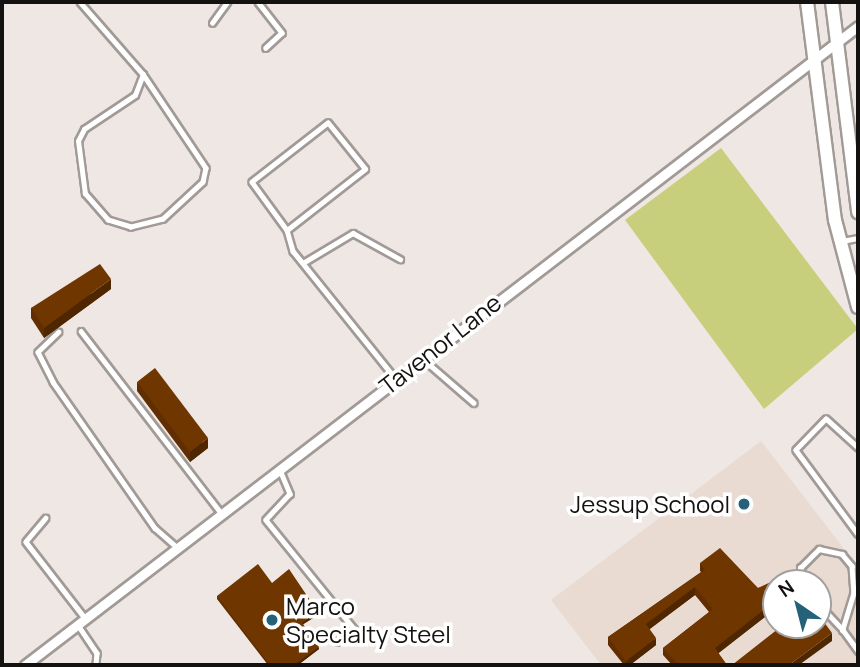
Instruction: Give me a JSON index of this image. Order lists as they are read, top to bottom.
{
  "streets": {
    "street": ["Tavenor Lane"]
  },
  "places": ["Jessup School", "Marco Specialty Steel"],
  "north": "top left"
}
